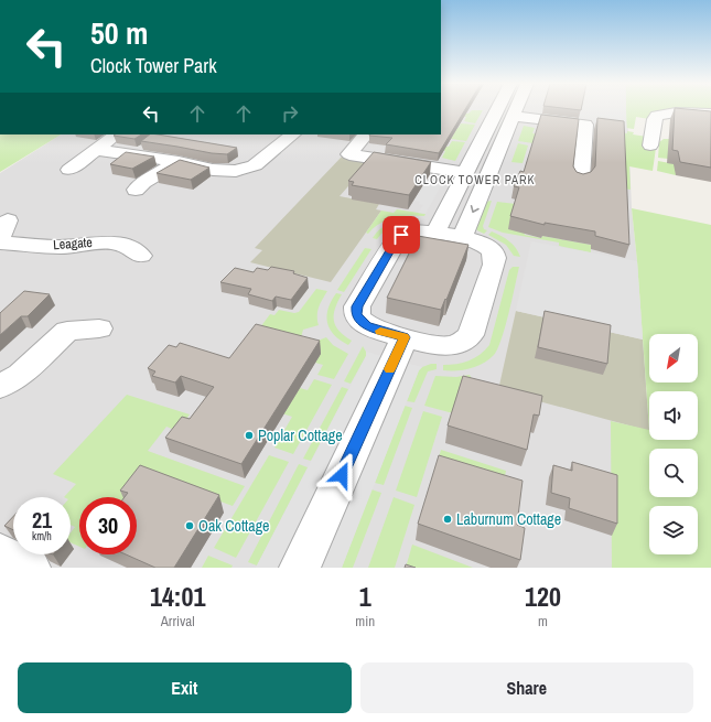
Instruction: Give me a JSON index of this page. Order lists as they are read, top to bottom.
{
  "streets": {
    "street": ["Leagate"]
  },
  "districts": ["CLOCK TOWER PARK"],
  "places": ["Poplar Cottage", "Laburnum Cottage", "Oak Cottage"],
  "north": "bottom left",
  "page": {
    "turn": ["50 m", "Clock Tower Park"],
    "speed": "21 km/h",
    "limit": "30",
    "eta": [
      "14:01",
      "Arrival",
      "1",
      "min",
      "120",
      "m"
    ],
    "buttons": ["Exit", "Share"]
  }
}
